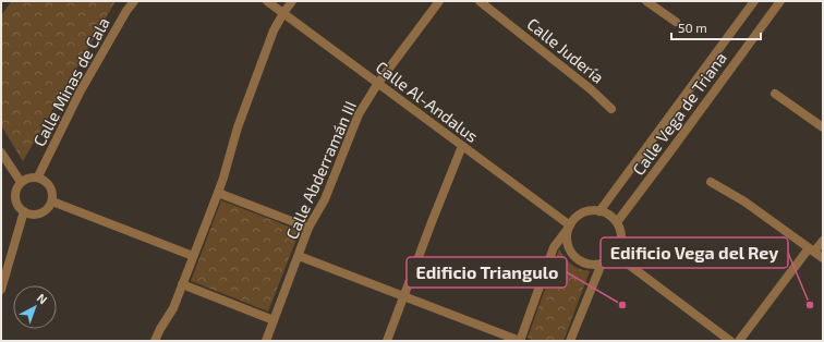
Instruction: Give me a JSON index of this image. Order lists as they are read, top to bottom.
{
  "streets": {
    "street": [
      "Calle Judería",
      "Calle Minas de Cala",
      "Calle Al-Andalus",
      "Calle Vega de Triana",
      "Calle Abderramán III"
    ]
  },
  "crossings": [
    ["Calle Al-Andalus", "Calle Vega de Triana"],
    ["Calle Al-Andalus", "Calle Abderramán III"]
  ],
  "places": ["Edificio Triangulo", "Edificio Vega del Rey"],
  "scale_bar": "50 m",
  "north": "top right"
}
